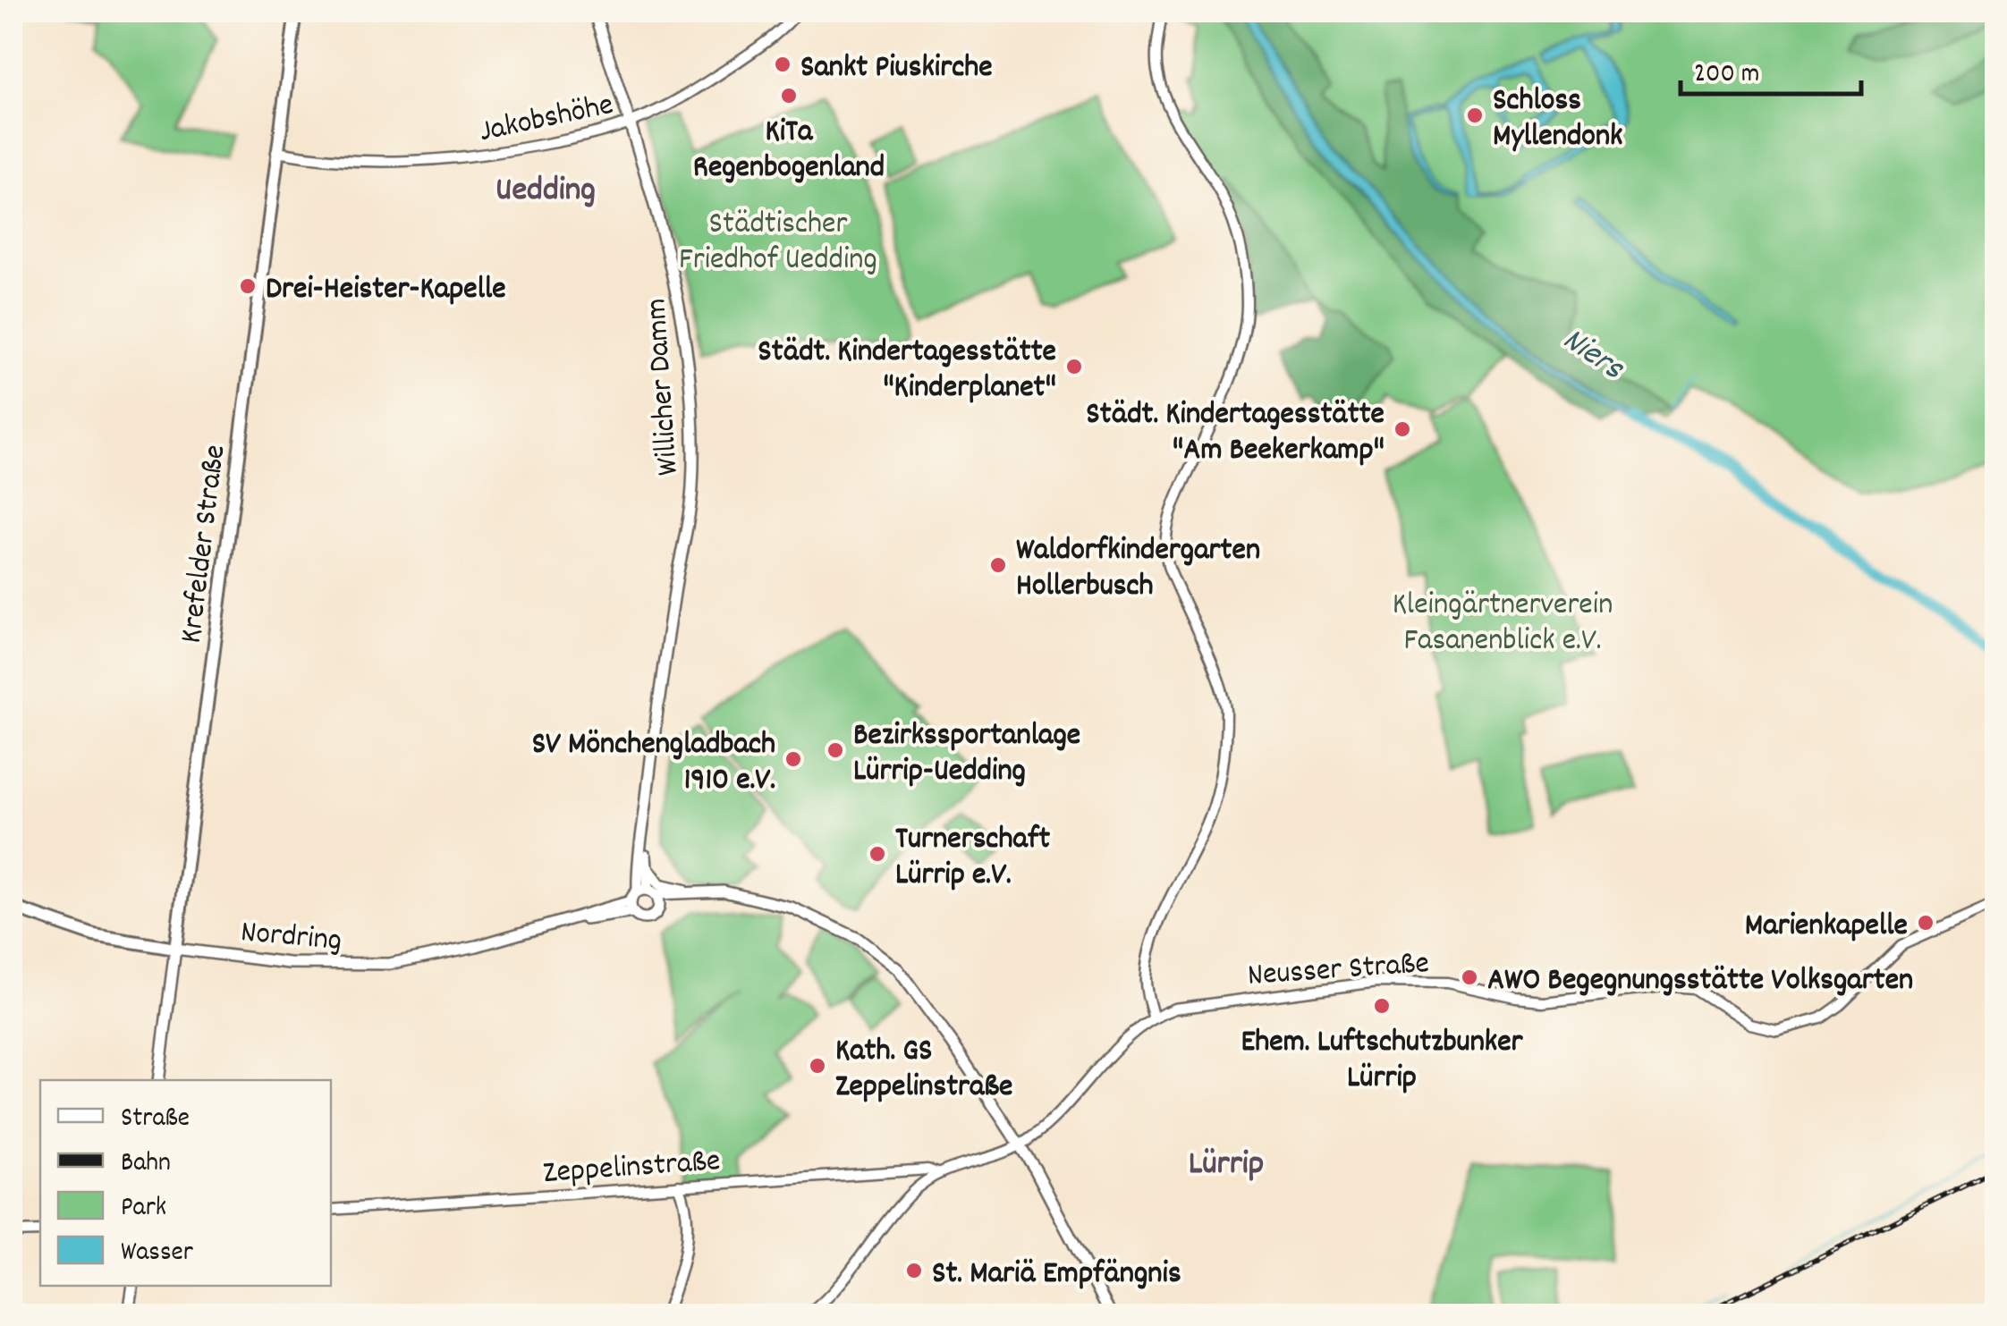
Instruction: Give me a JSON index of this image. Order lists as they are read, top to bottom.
{
  "streets": {
    "main road": ["Willicher Damm", "Krefelder Straße", "Nordring"],
    "street": ["Jakobshöhe", "Neusser Straße", "Zeppelinstraße"]
  },
  "crossings": [
    ["Jakobshöhe", "Willicher Damm"],
    ["Jakobshöhe", "Krefelder Straße"],
    ["Willicher Damm", "Nordring"],
    ["Krefelder Straße", "Nordring"],
    ["Neusser Straße", "Zeppelinstraße"]
  ],
  "districts": ["Uedding", "Lürrip"],
  "water": ["Niers"],
  "parks": ["Städtischer Friedhof Uedding", "Kleingärtnerverein Fasanenblick e.V."],
  "places": [
    "Sankt Piuskirche",
    "KiTa Regenbogenland",
    "Schloss Myllendonk",
    "Drei-Heister-Kapelle",
    "Städt. Kindertagesstätte \"Kinderplanet\"",
    "Städt. Kindertagesstätte \"Am Beekerkamp\"",
    "Waldorfkindergarten Hollerbusch",
    "Bezirkssportanlage Lürrip-Uedding",
    "SV Mönchengladbach 1910 e.V.",
    "Turnerschaft Lürrip e.V.",
    "Marienkapelle",
    "AWO Begegnungsstätte Volksgarten",
    "Ehem. Luftschutzbunker Lürrip",
    "Kath. GS Zeppelinstraße",
    "St. Mariä Empfängnis"
  ],
  "legend": [
    "Straße",
    "Bahn",
    "Park",
    "Wasser"
  ],
  "scale_bar": "200 m"
}
